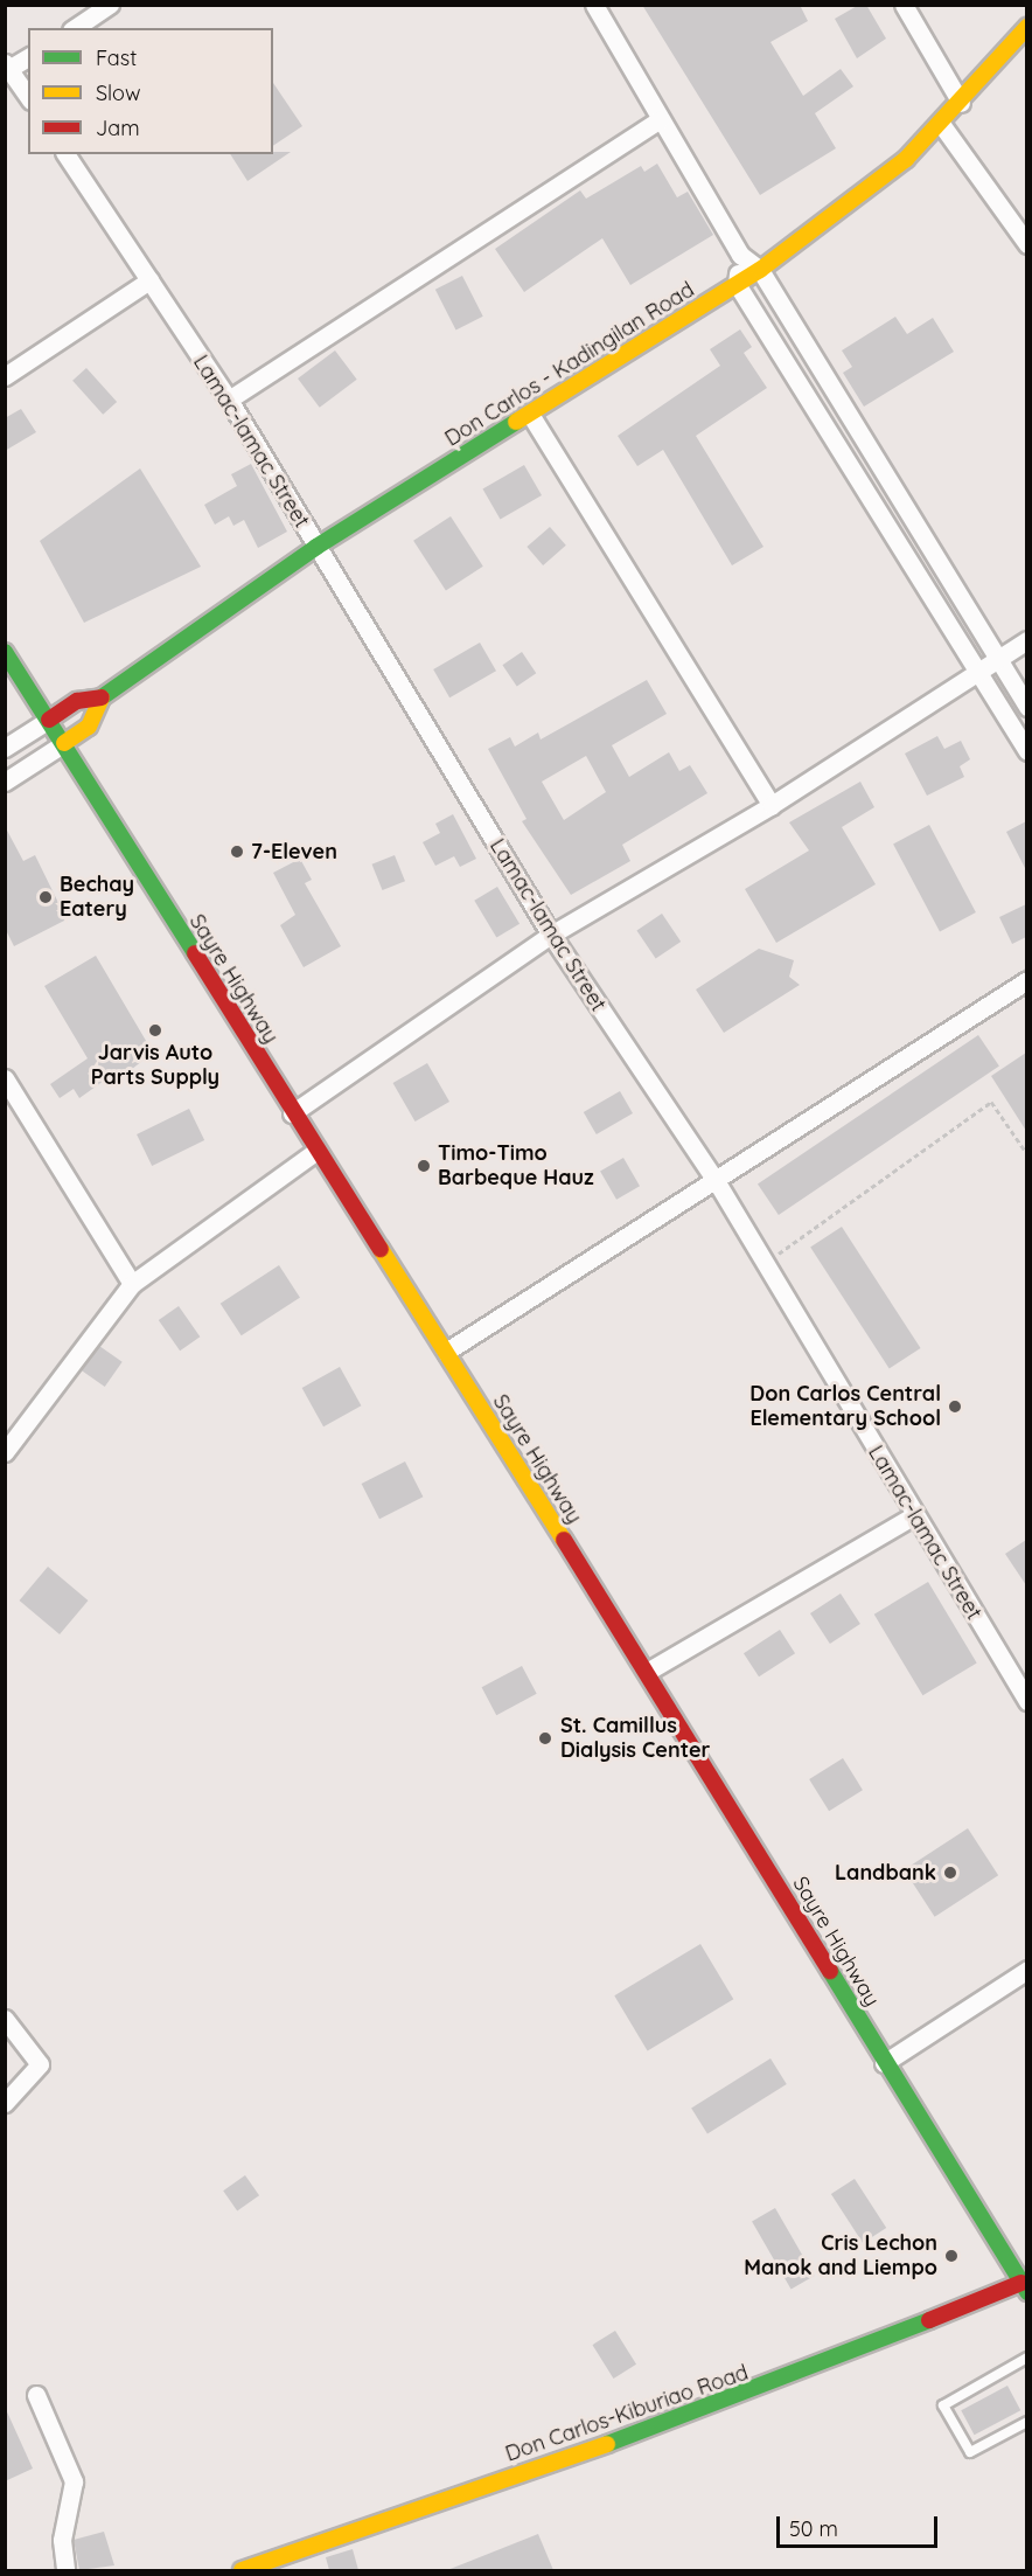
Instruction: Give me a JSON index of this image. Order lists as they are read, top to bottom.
{
  "streets": {
    "main road": ["Don Carlos - Kadingilan Road", "Sayre Highway", "Don Carlos-Kiburiao Road"],
    "street": ["Lamac-lamac Street"]
  },
  "crossings": [
    ["Don Carlos - Kadingilan Road", "Lamac-lamac Street"],
    ["Sayre Highway", "Don Carlos-Kiburiao Road"]
  ],
  "places": [
    "7-Eleven",
    "Bechay Eatery",
    "Jarvis Auto Parts Supply",
    "Timo-Timo Barbeque Hauz",
    "Don Carlos Central Elementary School",
    "St. Camillus Dialysis Center",
    "Landbank",
    "Cris Lechon Manok and Liempo"
  ],
  "legend": ["Fast", "Slow", "Jam"],
  "scale_bar": "50 m"
}
